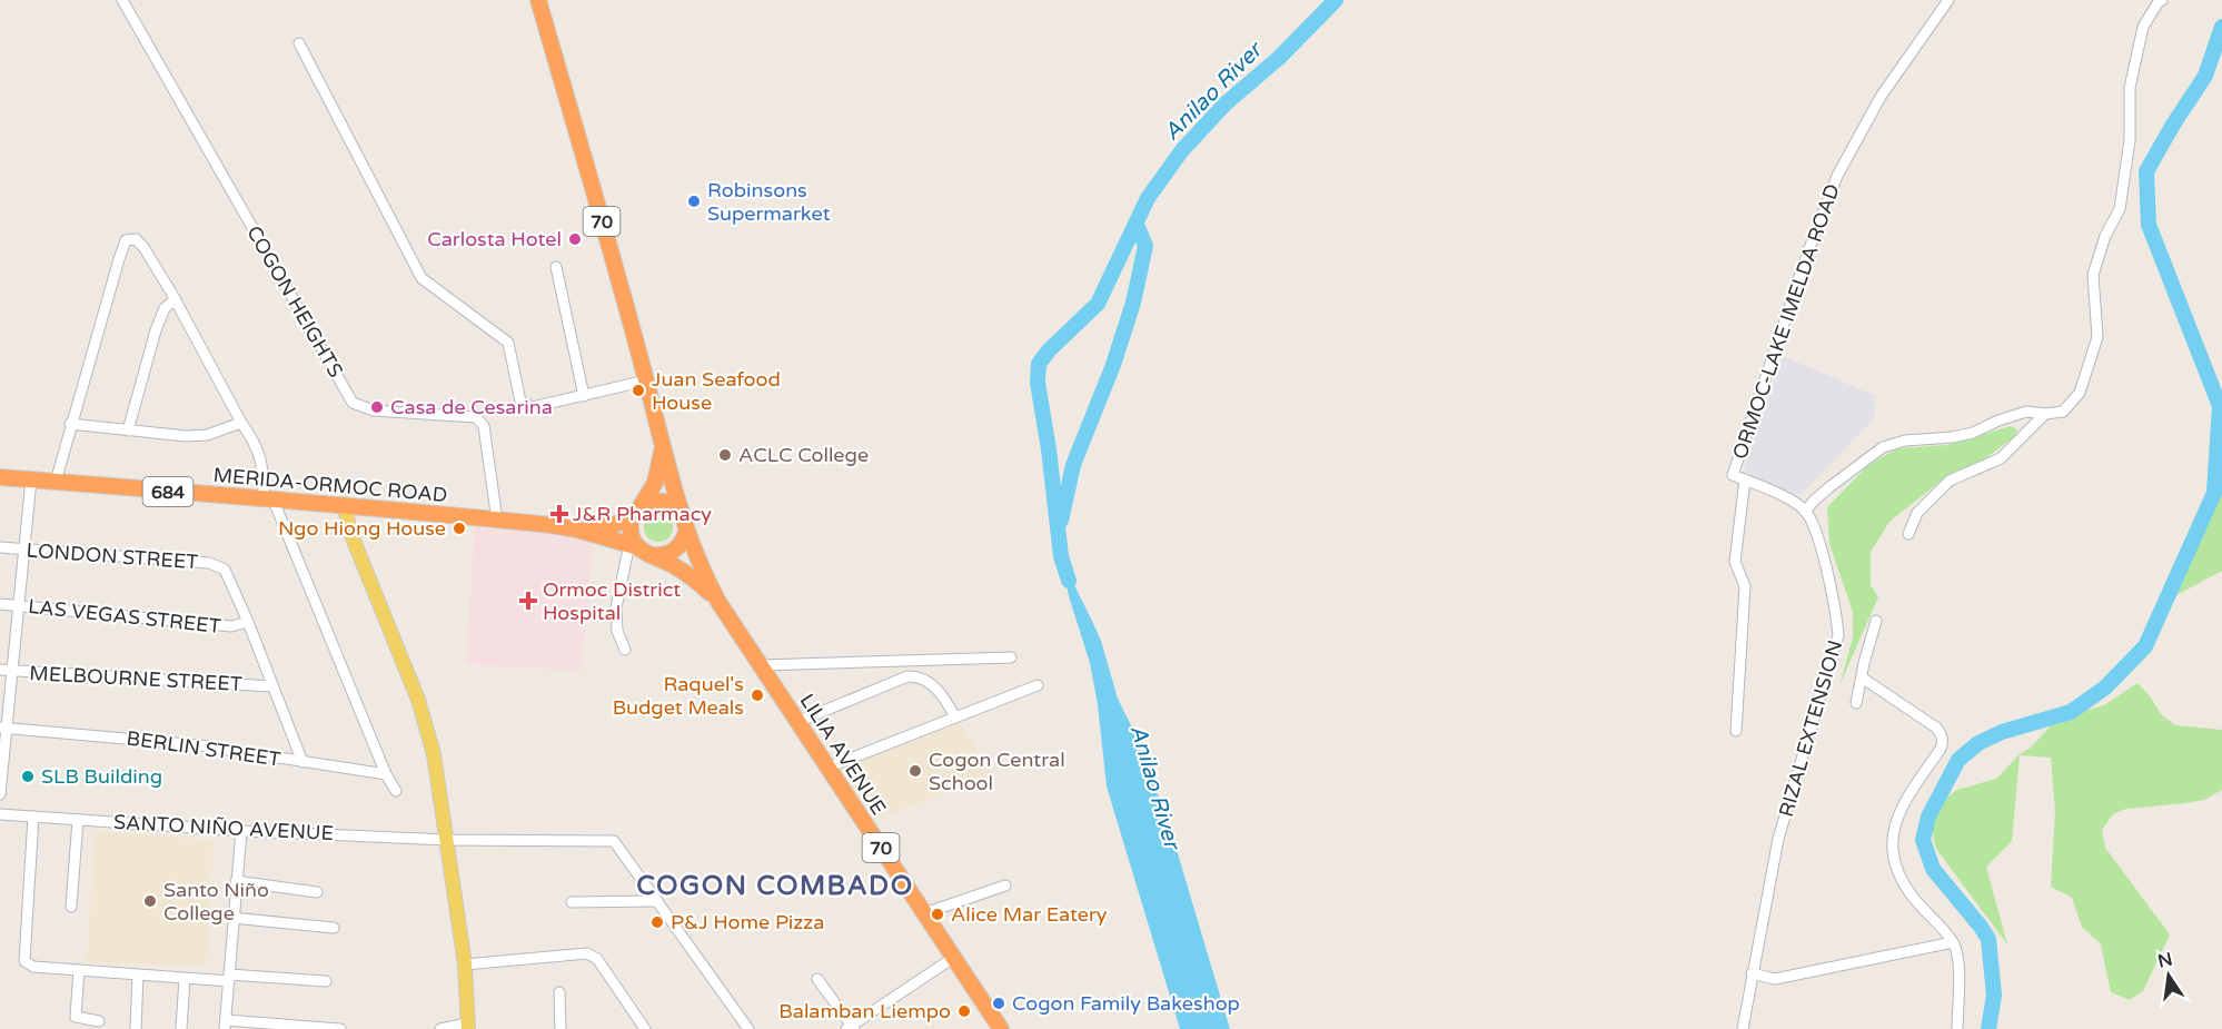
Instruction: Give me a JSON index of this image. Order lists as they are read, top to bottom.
{
  "streets": {
    "highway": [
      "70",
      "MERIDA-ORMOC ROAD",
      "684",
      "LILIA AVENUE"
    ],
    "street": [
      "COGON HEIGHTS",
      "ORMOC-LAKE IMELDA ROAD",
      "LONDON STREET",
      "LAS VEGAS STREET",
      "MELBOURNE STREET",
      "RIZAL EXTENSION",
      "BERLIN STREET",
      "SANTO NIÑO AVENUE"
    ]
  },
  "crossings": [
    ["70", "MERIDA-ORMOC ROAD"],
    ["70", "LILIA AVENUE"],
    ["COGON HEIGHTS", "MERIDA-ORMOC ROAD"],
    ["LONDON STREET", "LAS VEGAS STREET"]
  ],
  "districts": ["COGON COMBADO"],
  "water": ["Anilao River"],
  "places": {
    "other": [
      "Robinsons Supermarket",
      "Carlosta Hotel",
      "Juan Seafood House",
      "Casa de Cesarina",
      "ACLC College",
      "Ngo Hiong House",
      "Raquel's Budget Meals",
      "Cogon Central School",
      "SLB Building",
      "Santo Niño College",
      "Alice Mar Eatery",
      "P&J Home Pizza",
      "Cogon Family Bakeshop",
      "Balamban Liempo"
    ],
    "health": ["J&R Pharmacy", "Ormoc District Hospital"]
  },
  "north": "top"
}
